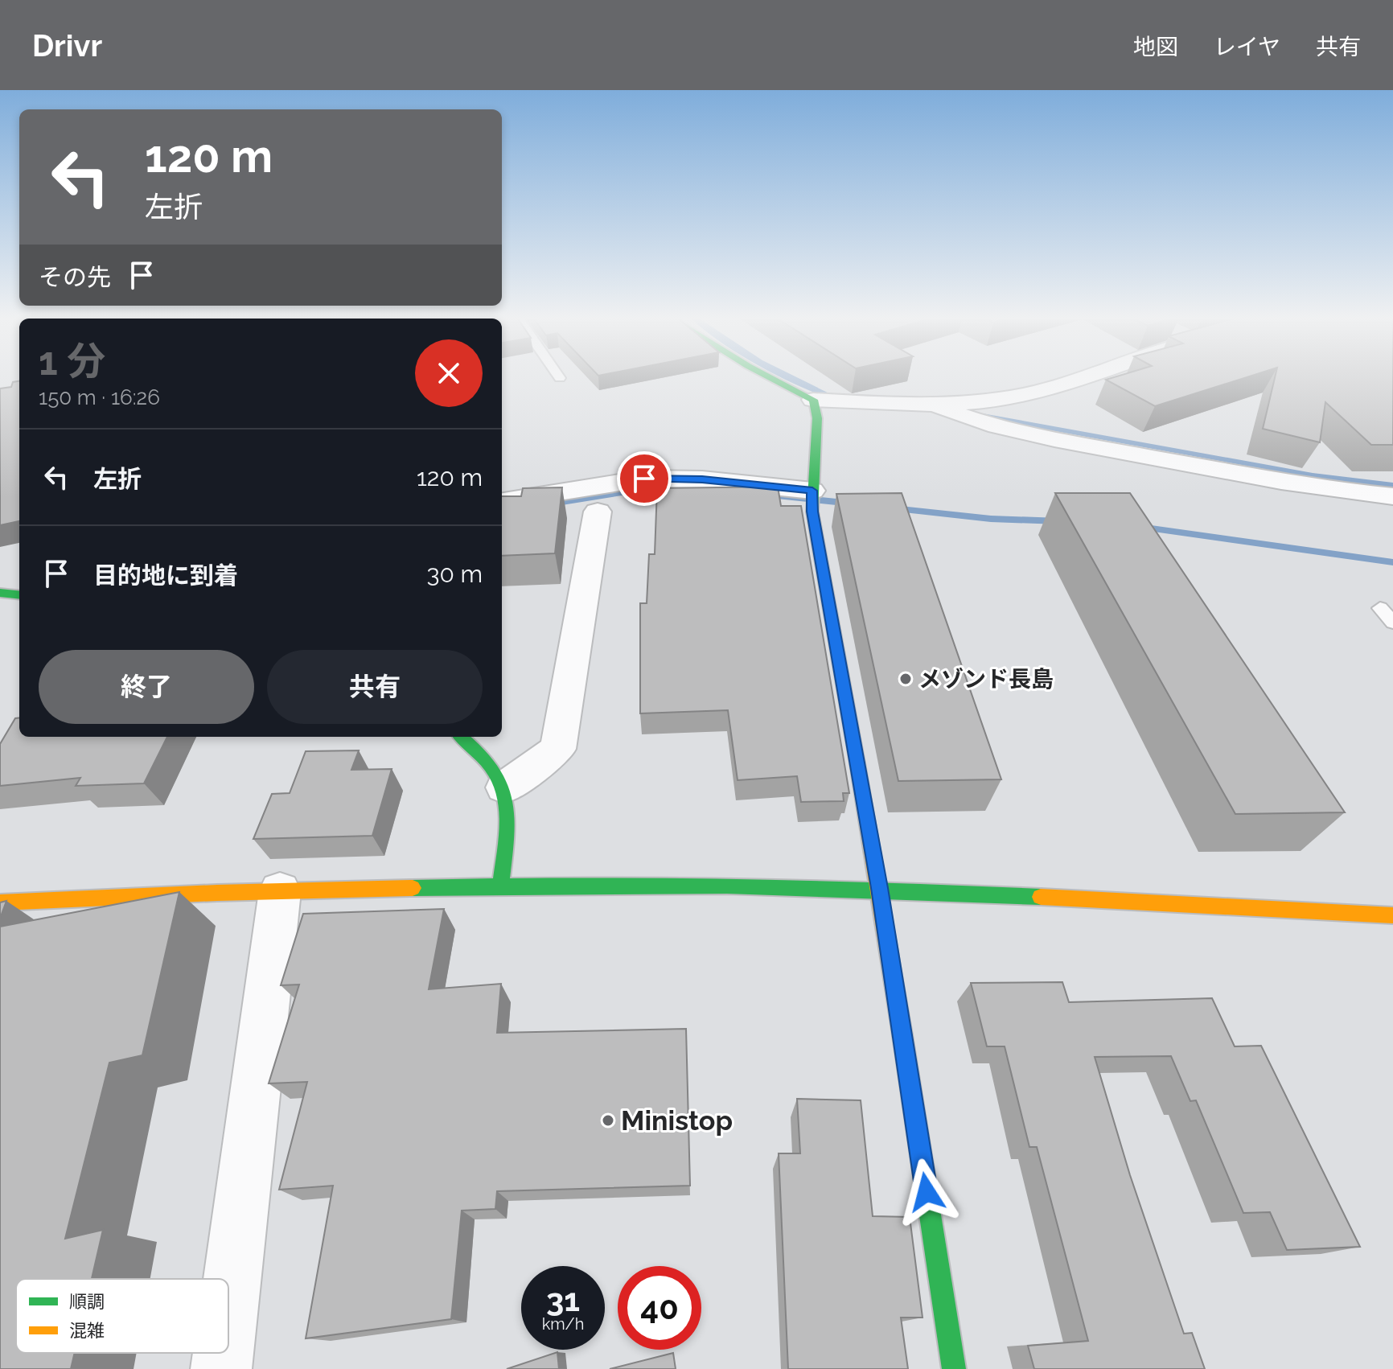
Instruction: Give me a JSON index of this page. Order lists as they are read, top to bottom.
{
  "places": ["メゾンド長島", "Ministop"],
  "legend": ["順調", "混雑"],
  "page": {
    "header": "Drivr",
    "nav": ["地図", "レイヤ", "共有"],
    "turn": ["120 m", "左折"],
    "then": "その先",
    "heading": ["1 分", "150 m · 16:26"],
    "list": [
      {
        "name": "左折",
        "value": "120 m"
      },
      {
        "name": "目的地に到着",
        "value": "30 m"
      }
    ],
    "buttons": ["終了", "共有"],
    "speed": "31 km/h",
    "limit": "40"
  }
}
